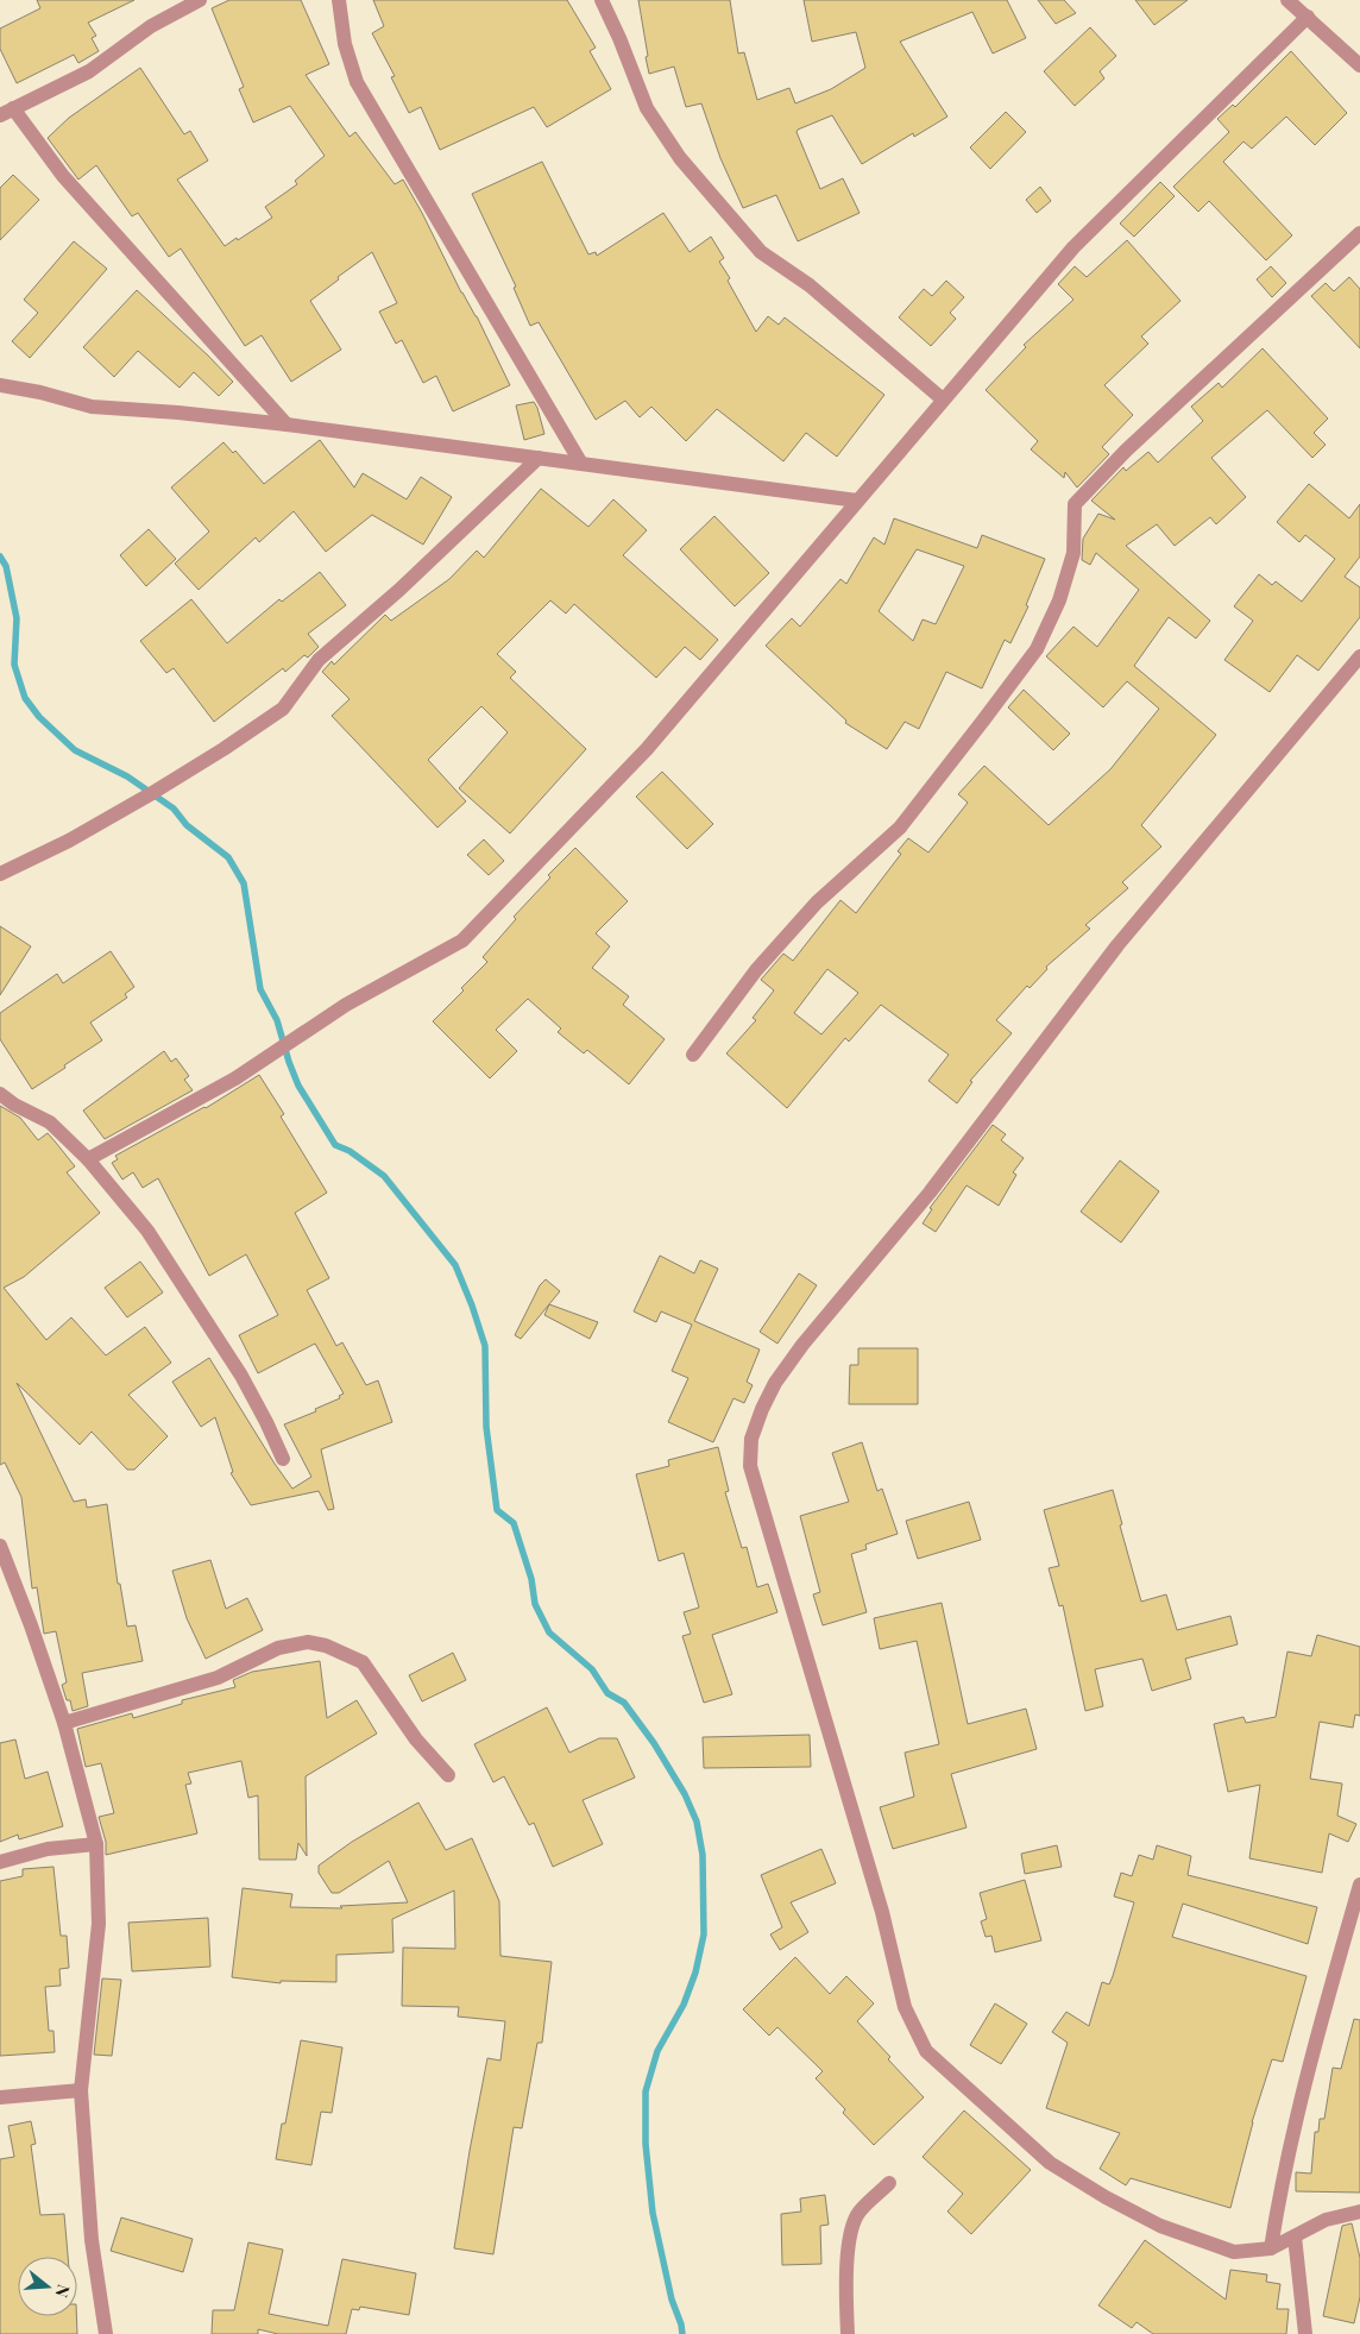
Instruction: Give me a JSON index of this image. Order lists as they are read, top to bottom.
{
  "north": "right"
}
